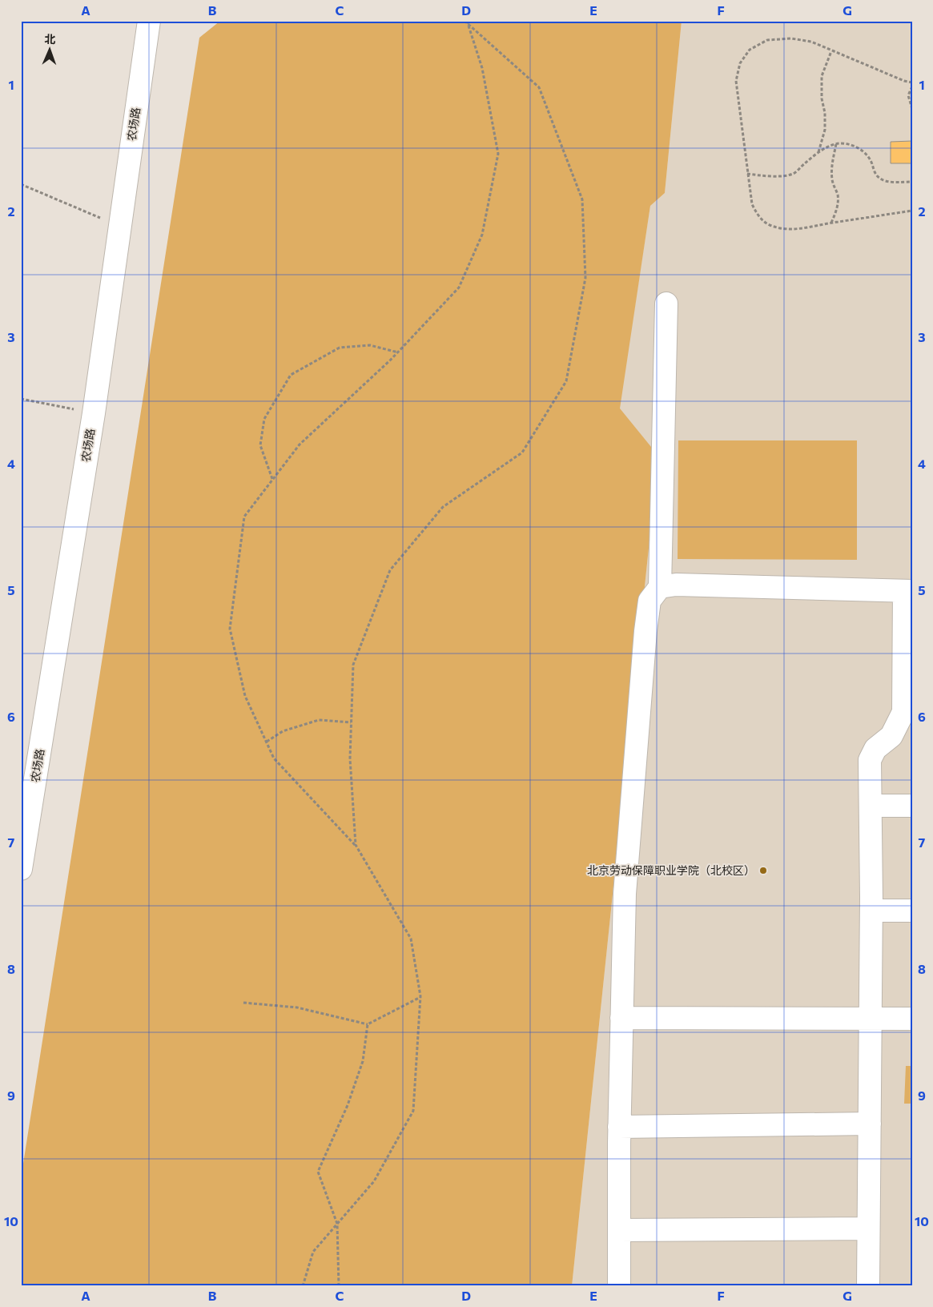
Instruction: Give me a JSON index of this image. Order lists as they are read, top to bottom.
{
  "streets": {
    "street": ["农场路"]
  },
  "places": ["北京劳动保障职业学院（北校区）"],
  "north": "top",
  "grid": {
    "columns": [
      "A",
      "B",
      "C",
      "D",
      "E",
      "F",
      "G"
    ],
    "rows": [
      "1",
      "2",
      "3",
      "4",
      "5",
      "6",
      "7",
      "8",
      "9",
      "10"
    ]
  }
}
